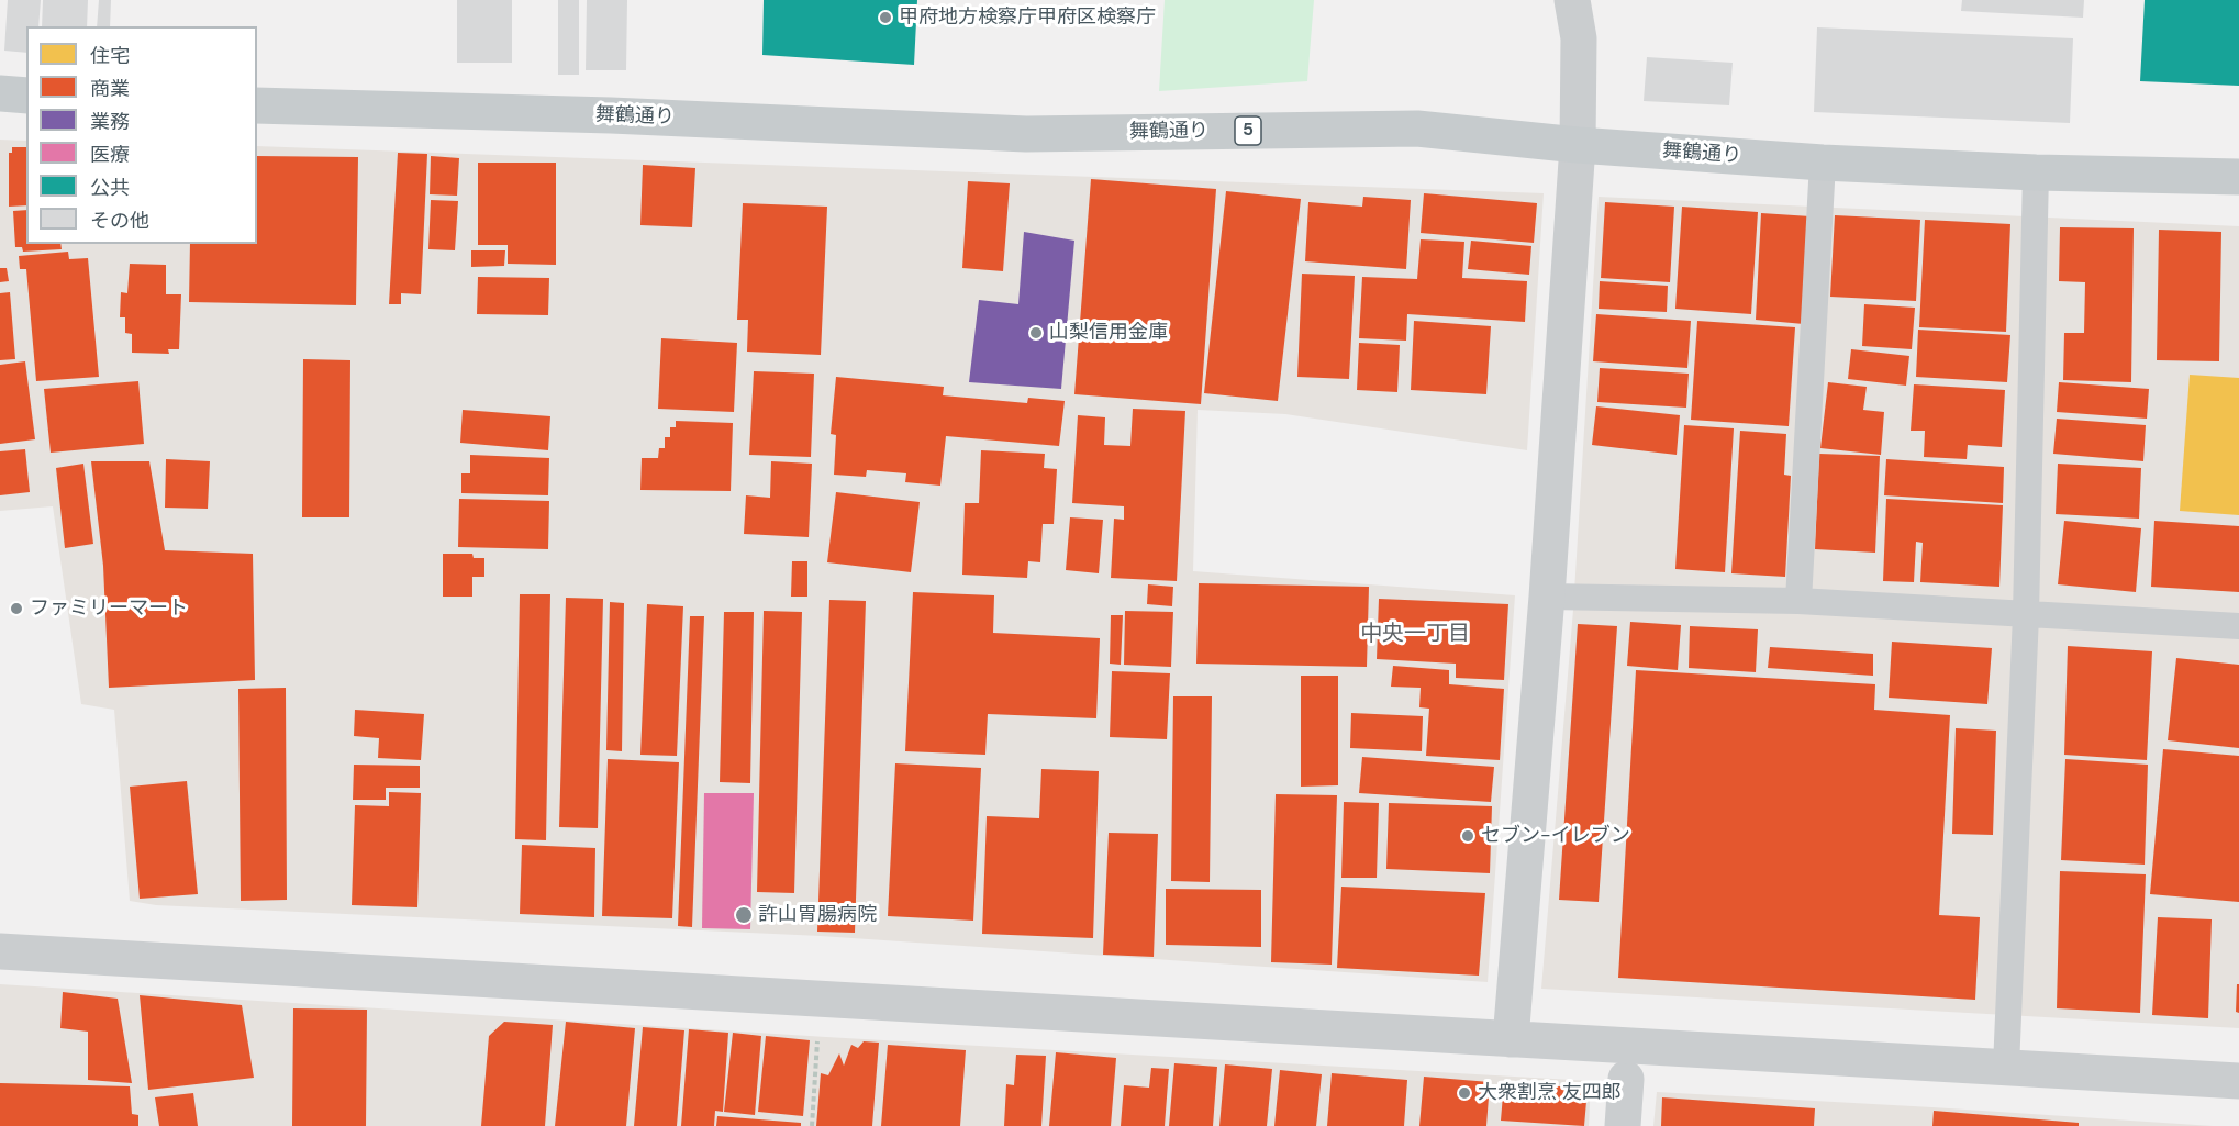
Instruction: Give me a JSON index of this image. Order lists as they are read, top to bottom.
{
  "streets": {
    "main road": ["舞鶴通り", "5"]
  },
  "districts": ["中央一丁目"],
  "places": [
    "甲府地方検察庁甲府区検察庁",
    "山梨信用金庫",
    "ファミリーマート",
    "セブン-イレブン",
    "許山胃腸病院",
    "大衆割烹 友四郎"
  ],
  "legend": [
    "住宅",
    "商業",
    "業務",
    "医療",
    "公共",
    "その他"
  ]
}
